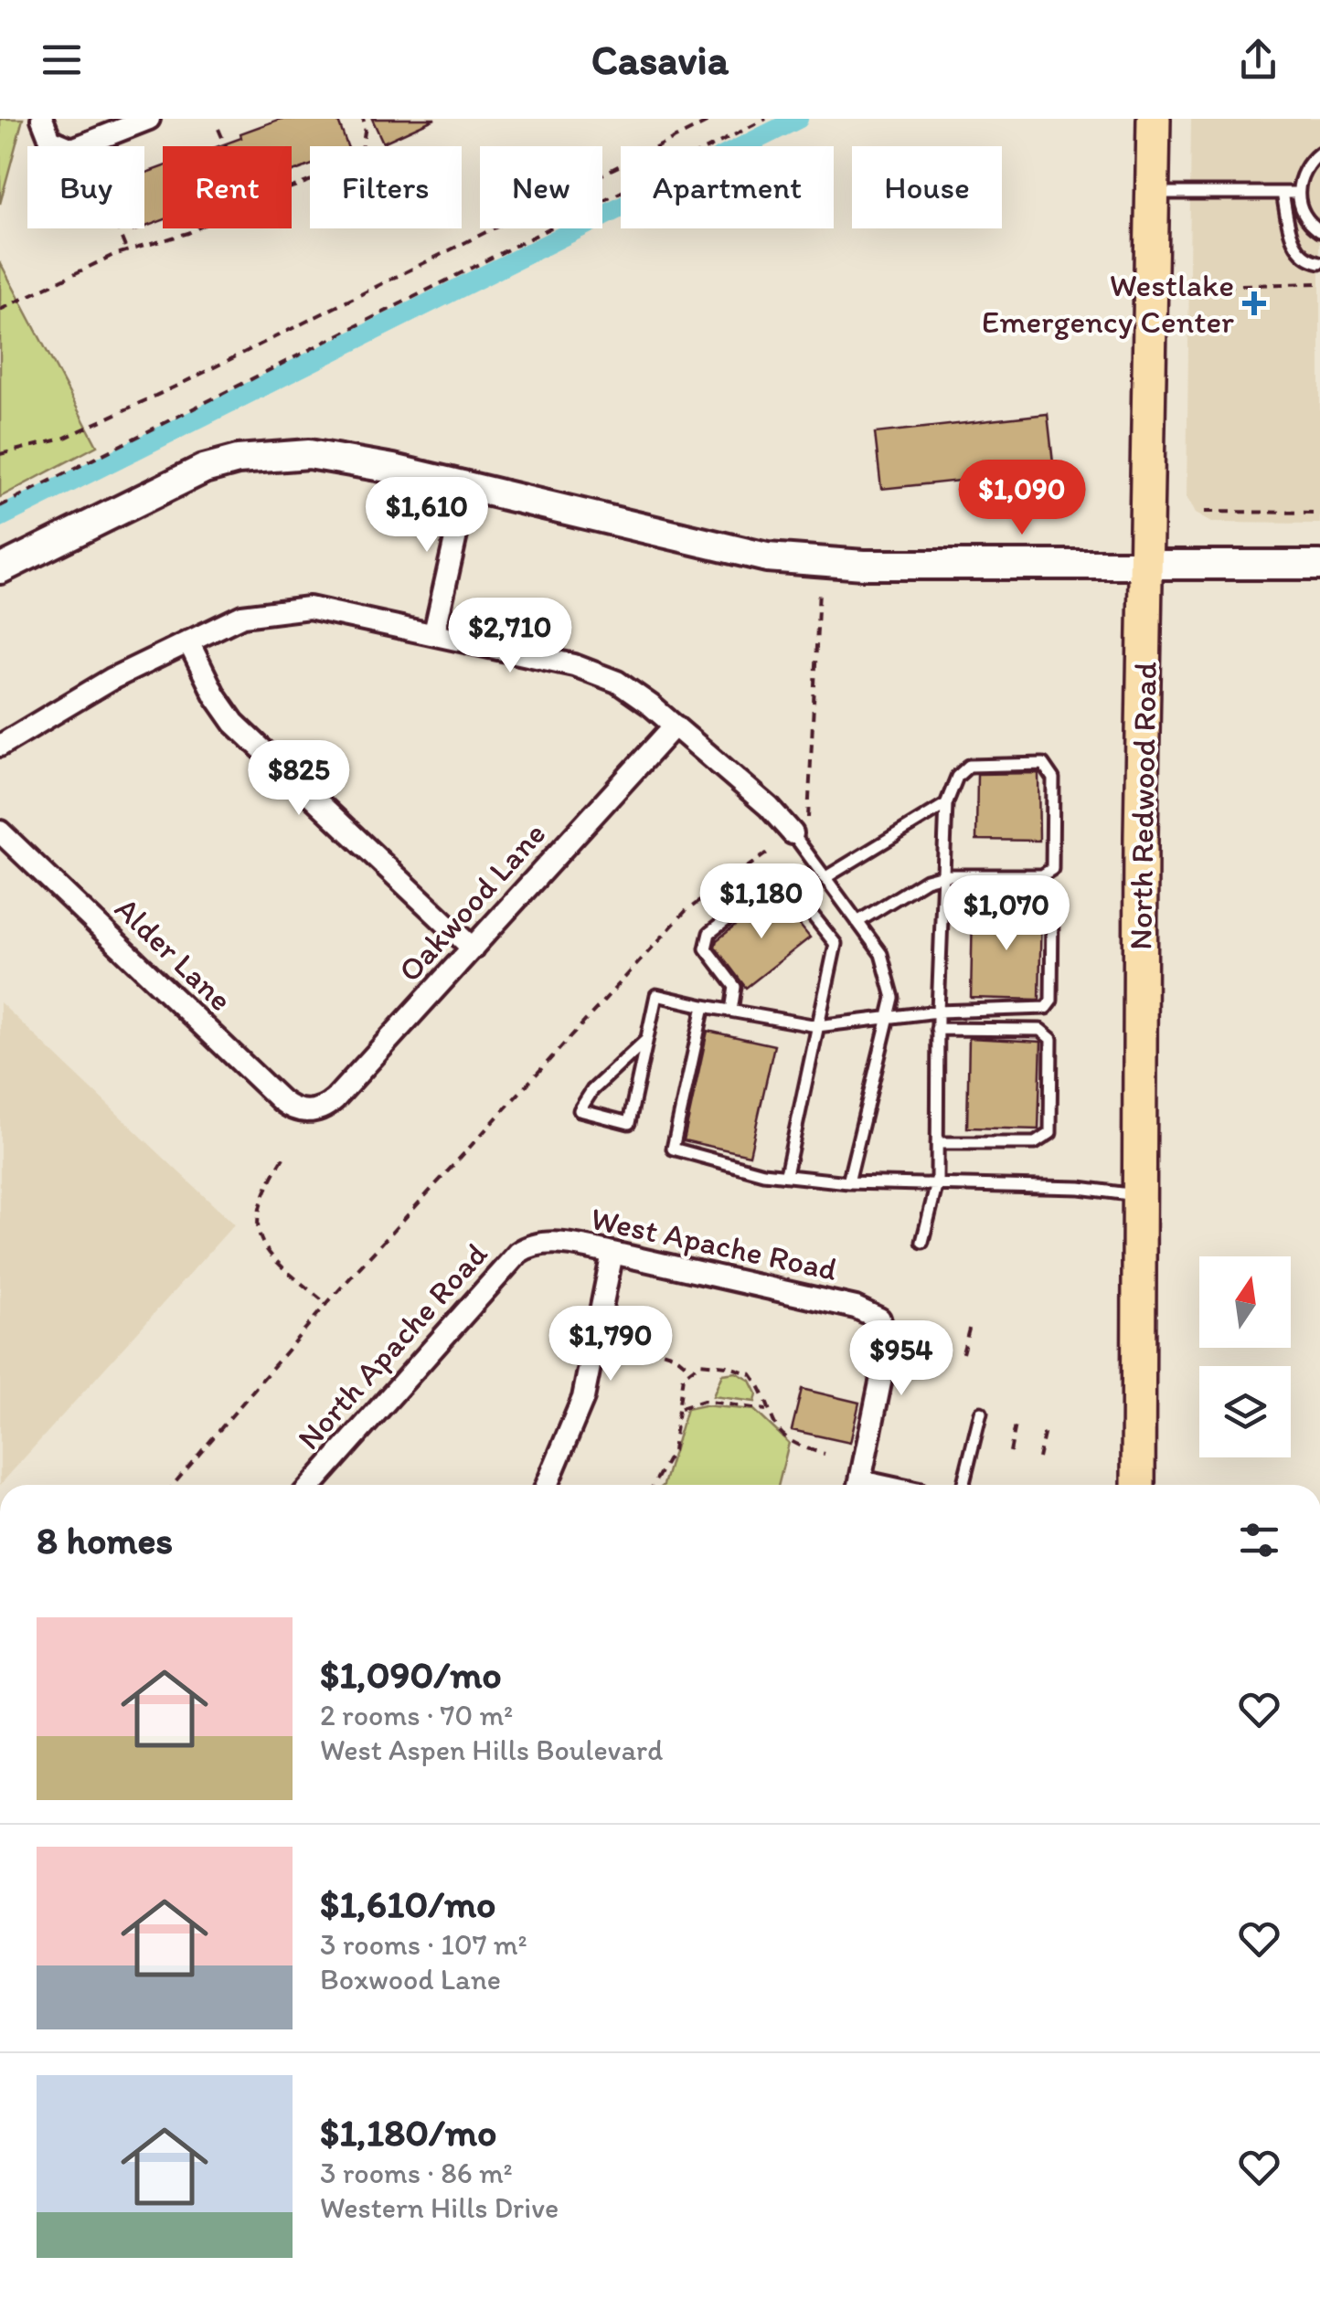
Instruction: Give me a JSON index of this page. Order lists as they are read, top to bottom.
{
  "streets": {
    "main road": ["North Redwood Road"],
    "street": [
      "Oakwood Lane",
      "Alder Lane",
      "West Apache Road",
      "North Apache Road"
    ]
  },
  "crossings": [
    ["Oakwood Lane", "Alder Lane"],
    ["West Apache Road", "North Apache Road"]
  ],
  "places": {
    "health": ["Westlake Emergency Center"]
  },
  "north": "top",
  "page": {
    "header": "Casavia",
    "chip": [
      "Buy",
      "Rent",
      "Filters",
      "New",
      "Apartment",
      "House"
    ],
    "price": [
      "$1,090",
      "$1,610",
      "$2,710",
      "$825",
      "$1,180",
      "$1,070",
      "$1,790",
      "$954"
    ],
    "heading": "8 homes",
    "list": [
      {
        "name": "$1,090/mo",
        "note": "2 rooms · 70 m² · West Aspen Hills Boulevard"
      },
      {
        "name": "$1,610/mo",
        "note": "3 rooms · 107 m² · Boxwood Lane"
      },
      {
        "name": "$1,180/mo",
        "note": "3 rooms · 86 m² · Western Hills Drive"
      }
    ]
  }
}
